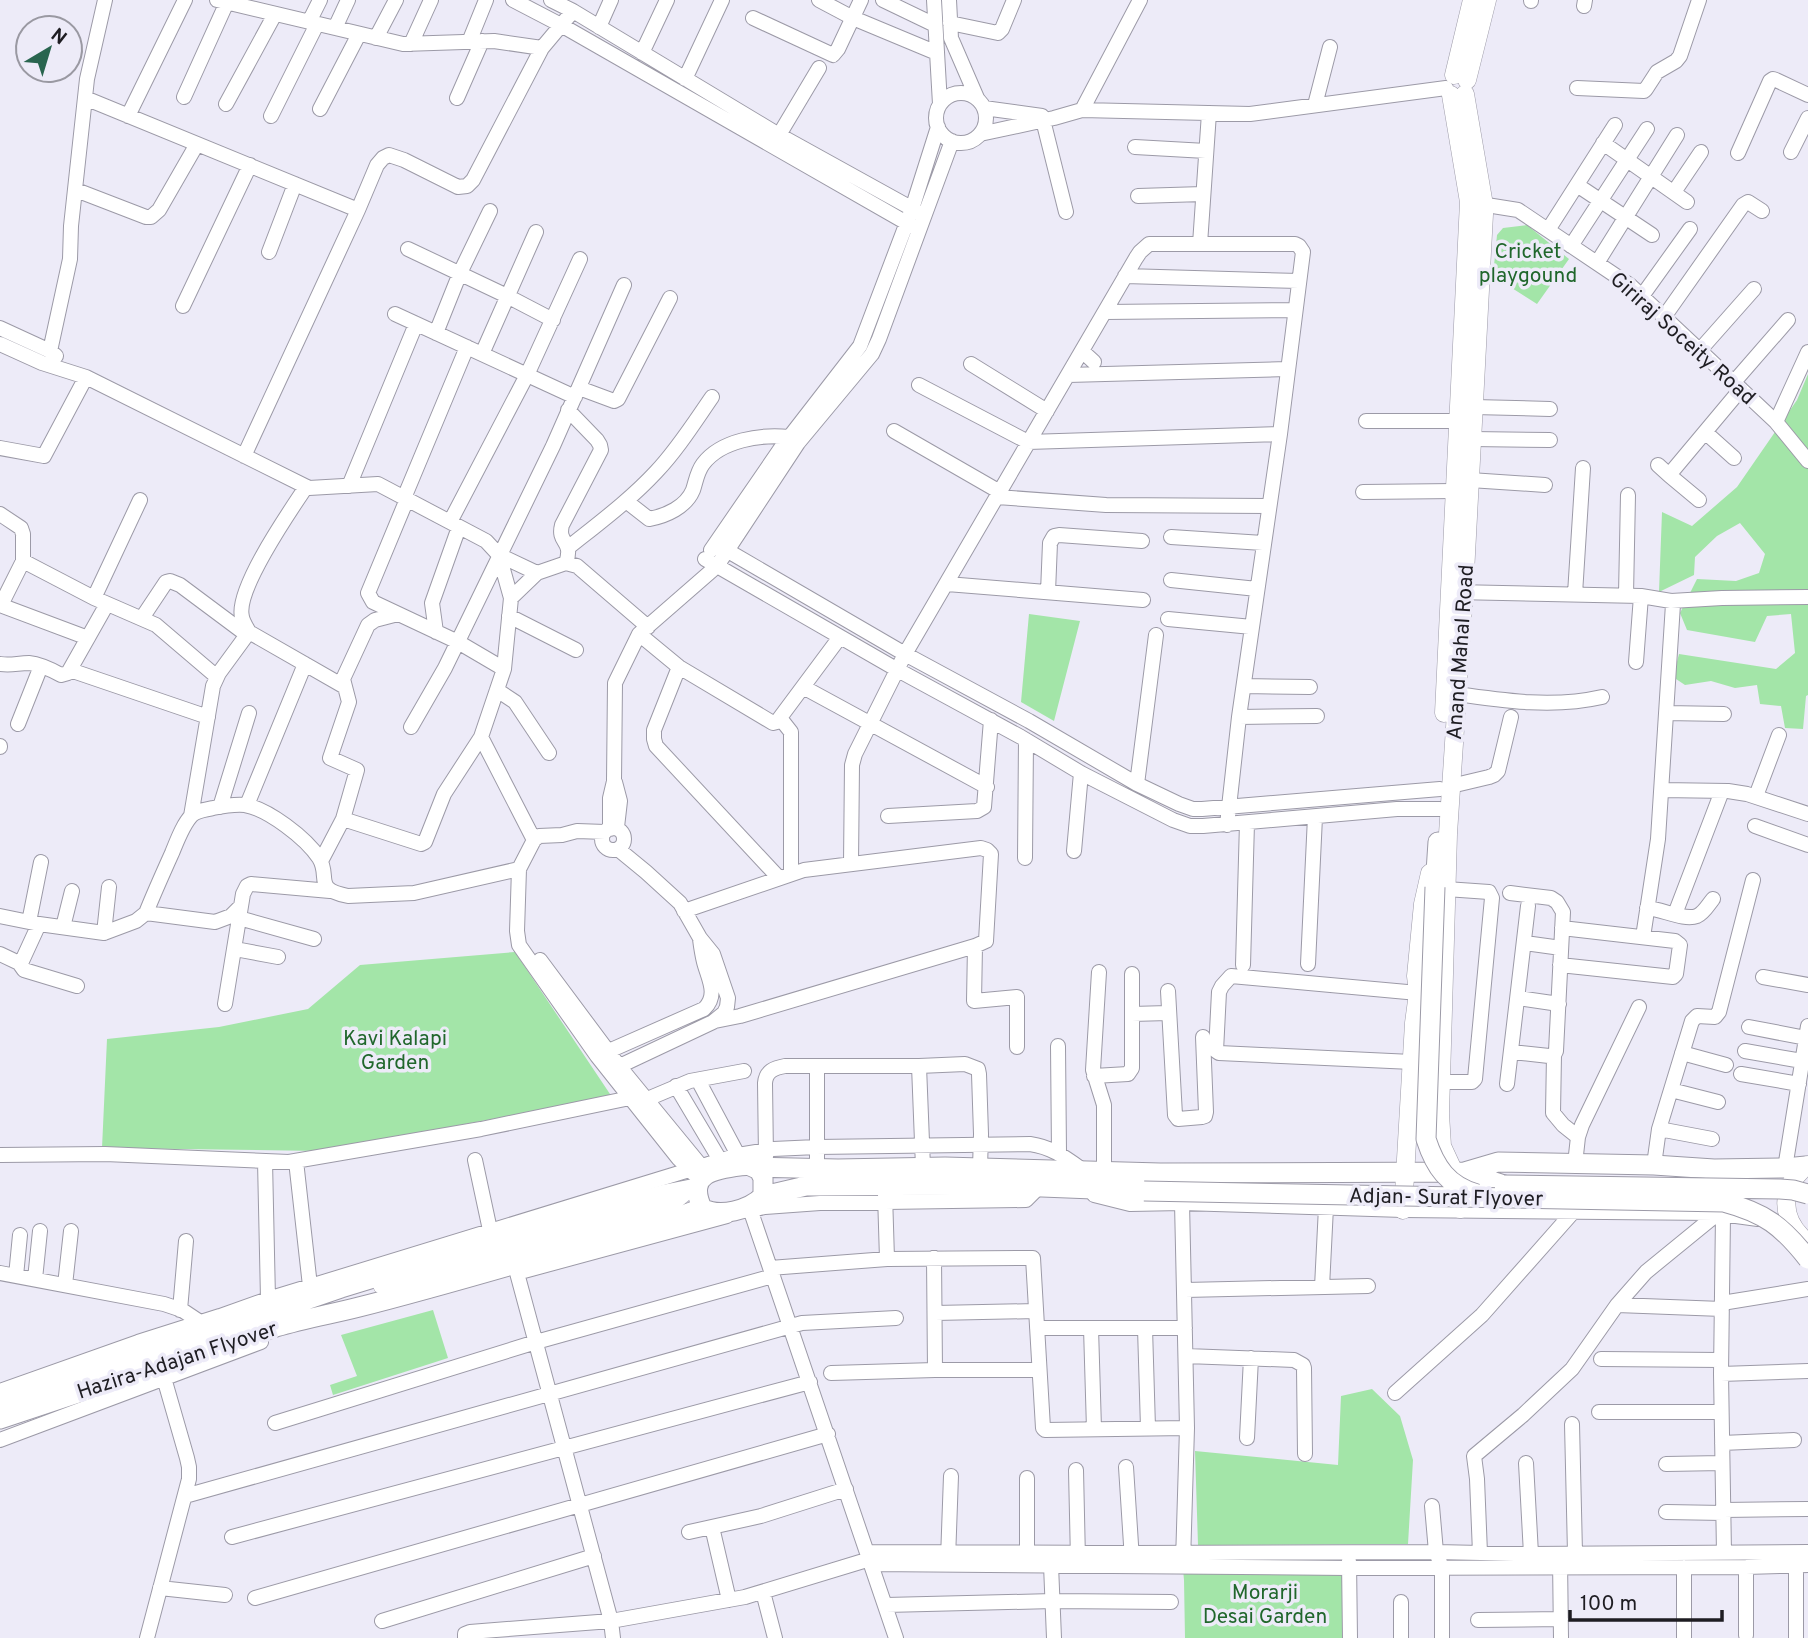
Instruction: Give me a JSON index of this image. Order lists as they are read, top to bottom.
{
  "streets": {
    "highway": ["Adjan- Surat Flyover", "Hazira-Adajan Flyover"],
    "main road": ["Anand Mahal Road"],
    "street": ["Giriraj Soceity Road"]
  },
  "crossings": [
    ["Giriraj Soceity Road", "Anand Mahal Road"],
    ["Anand Mahal Road", "Adjan- Surat Flyover"],
    ["Adjan- Surat Flyover", "Hazira-Adajan Flyover"]
  ],
  "parks": ["Cricket playgound", "Kavi Kalapi Garden", "Morarji Desai Garden"],
  "scale_bar": "100 m",
  "north": "top right"
}
